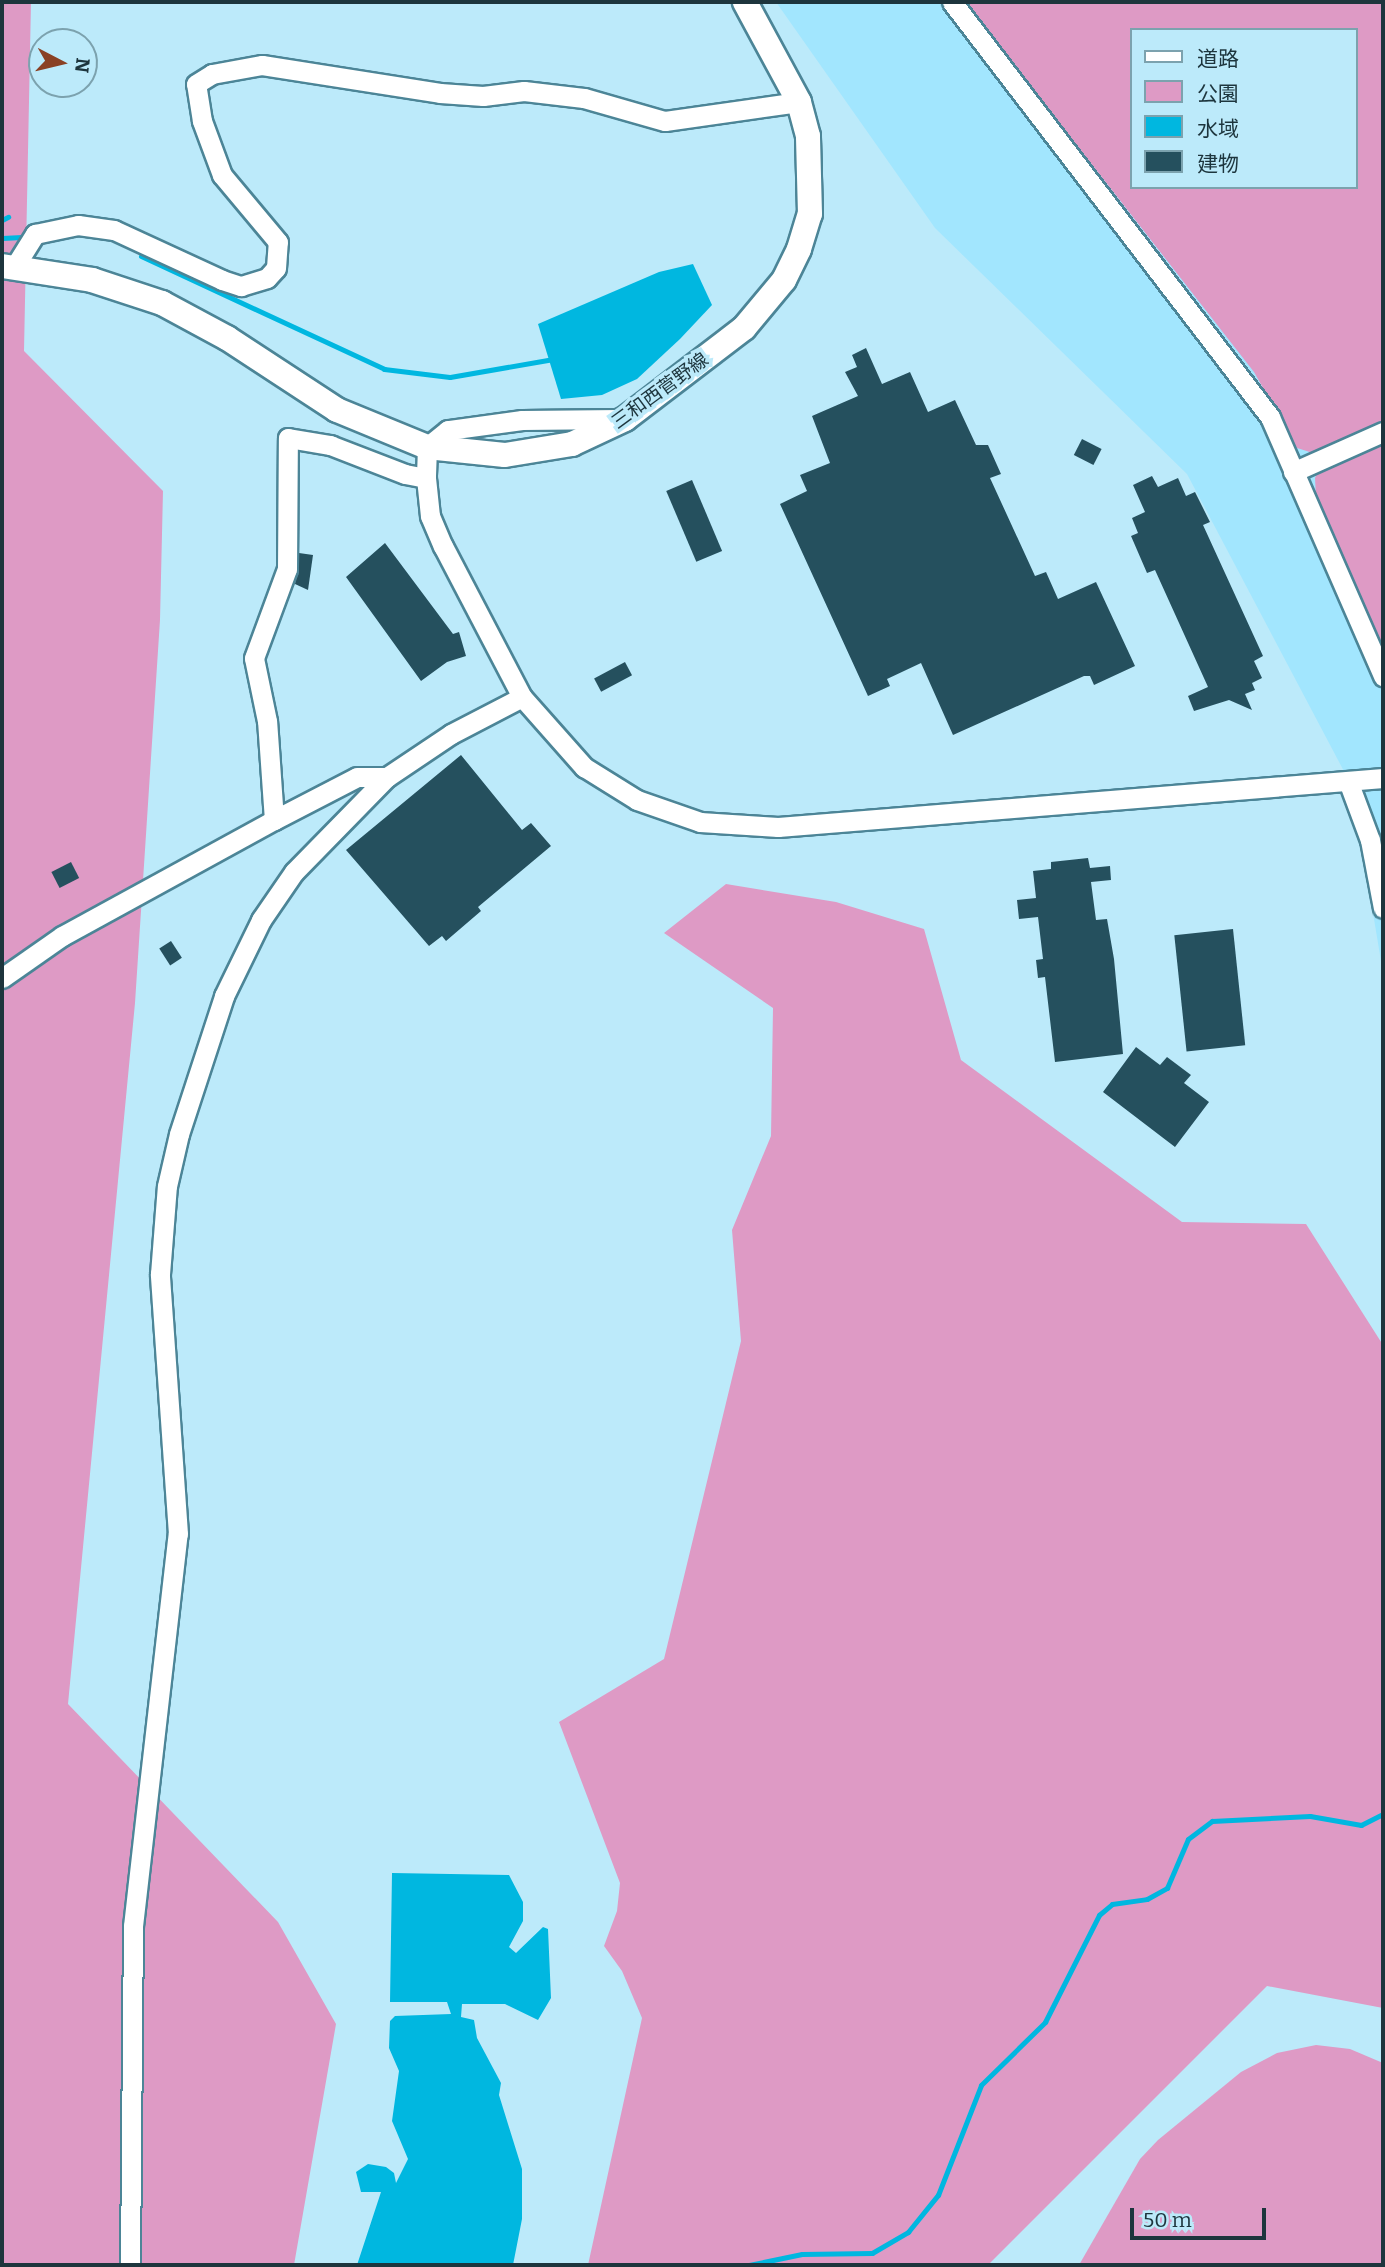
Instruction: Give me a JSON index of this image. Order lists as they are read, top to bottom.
{
  "streets": {
    "main road": ["三和西菅野線"]
  },
  "legend": [
    "道路",
    "公園",
    "水域",
    "建物"
  ],
  "scale_bar": "50 m",
  "north": "right"
}
